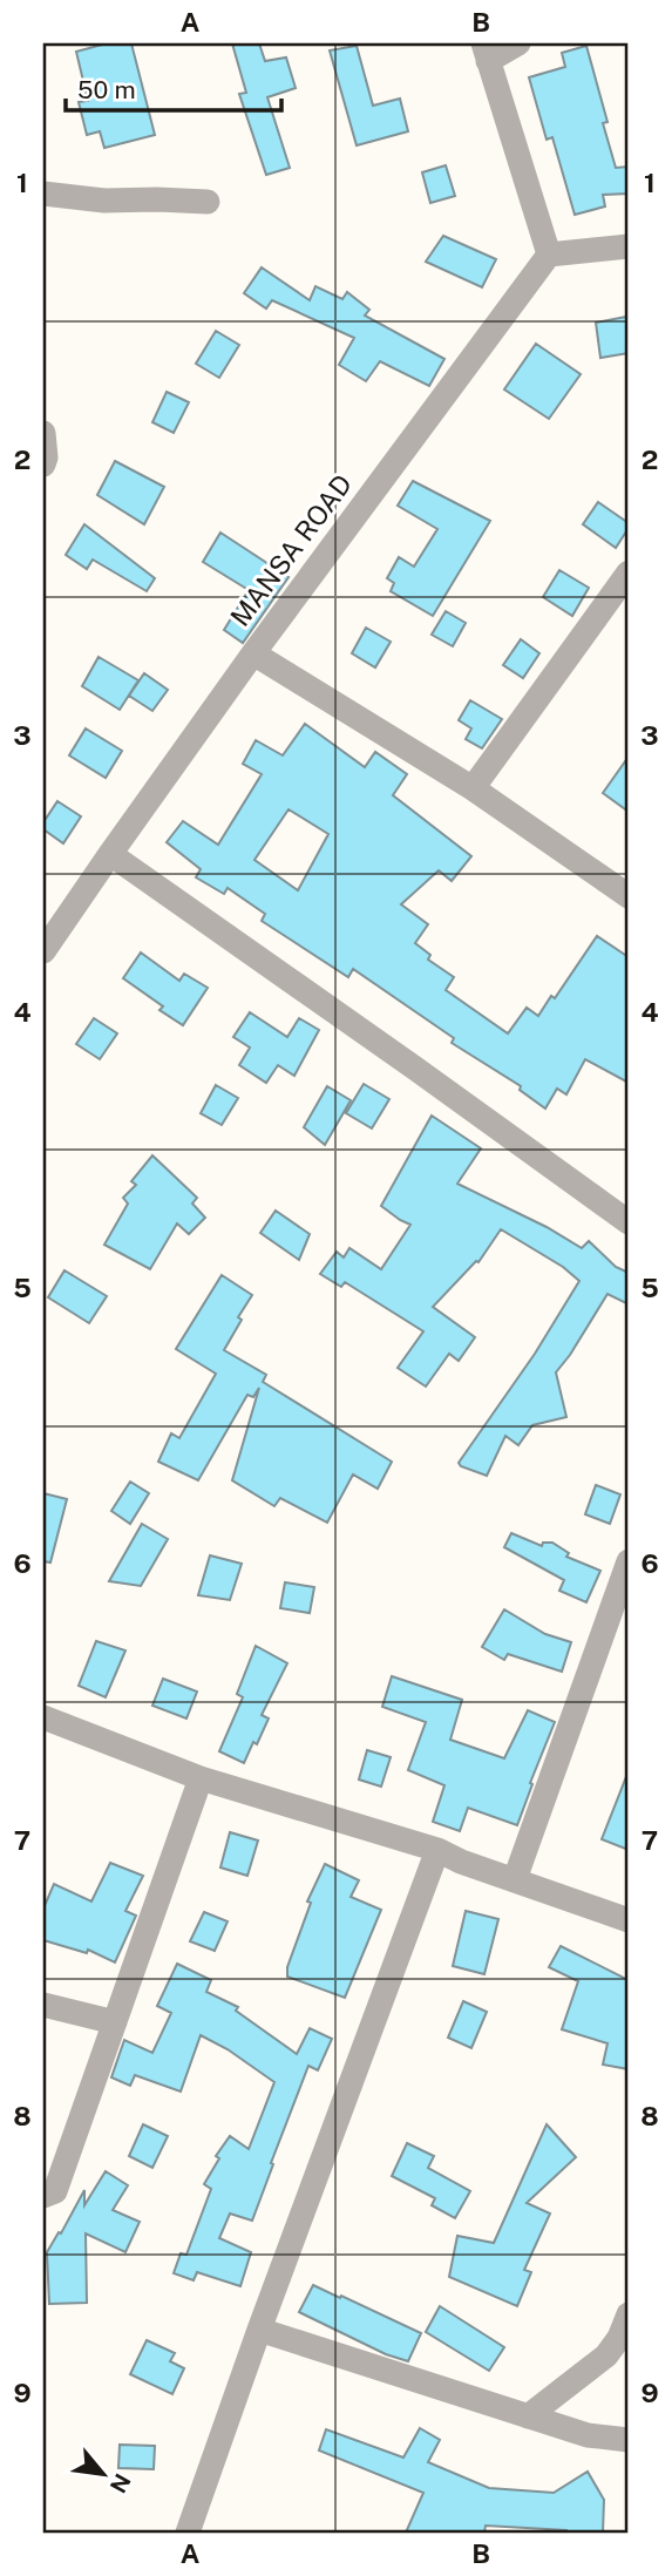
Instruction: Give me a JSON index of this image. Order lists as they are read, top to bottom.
{
  "streets": {
    "street": ["MANSA ROAD"]
  },
  "scale_bar": "50 m",
  "north": "bottom right",
  "grid": {
    "columns": ["A", "B"],
    "rows": [
      "1",
      "2",
      "3",
      "4",
      "5",
      "6",
      "7",
      "8",
      "9"
    ]
  }
}
